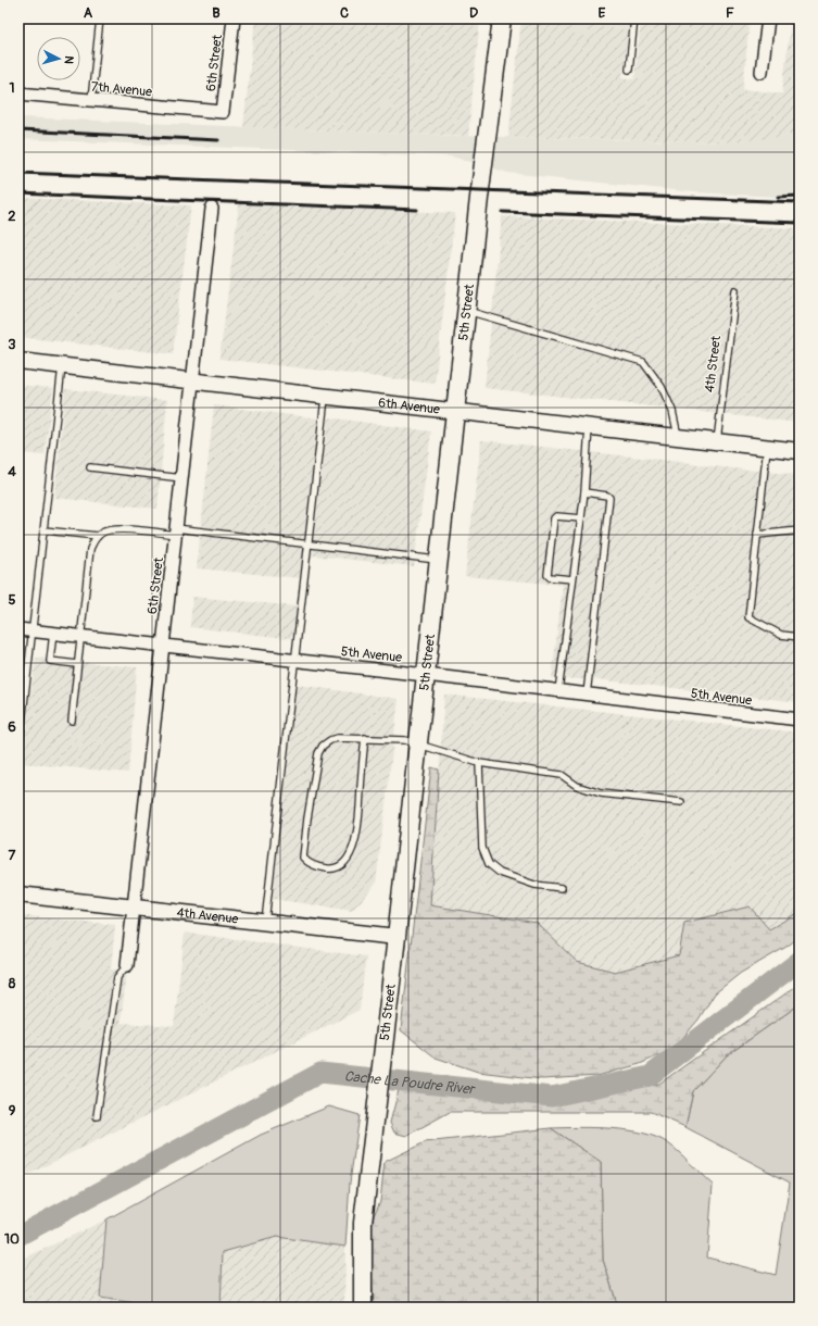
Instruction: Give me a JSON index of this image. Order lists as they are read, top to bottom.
{
  "streets": {
    "main road": ["5th Street"],
    "street": [
      "6th Street",
      "7th Avenue",
      "6th Avenue",
      "5th Avenue",
      "4th Avenue"
    ],
    "lane": ["4th Street"]
  },
  "crossings": [
    ["6th Street", "7th Avenue"],
    ["6th Street", "6th Avenue"],
    ["6th Street", "5th Avenue"],
    ["6th Street", "4th Avenue"],
    ["5th Street", "6th Avenue"],
    ["5th Street", "5th Avenue"],
    ["5th Street", "4th Avenue"],
    ["4th Street", "6th Avenue"]
  ],
  "water": ["Cache La Poudre River"],
  "north": "right",
  "grid": {
    "columns": [
      "A",
      "B",
      "C",
      "D",
      "E",
      "F"
    ],
    "rows": [
      "1",
      "2",
      "3",
      "4",
      "5",
      "6",
      "7",
      "8",
      "9",
      "10"
    ]
  }
}
